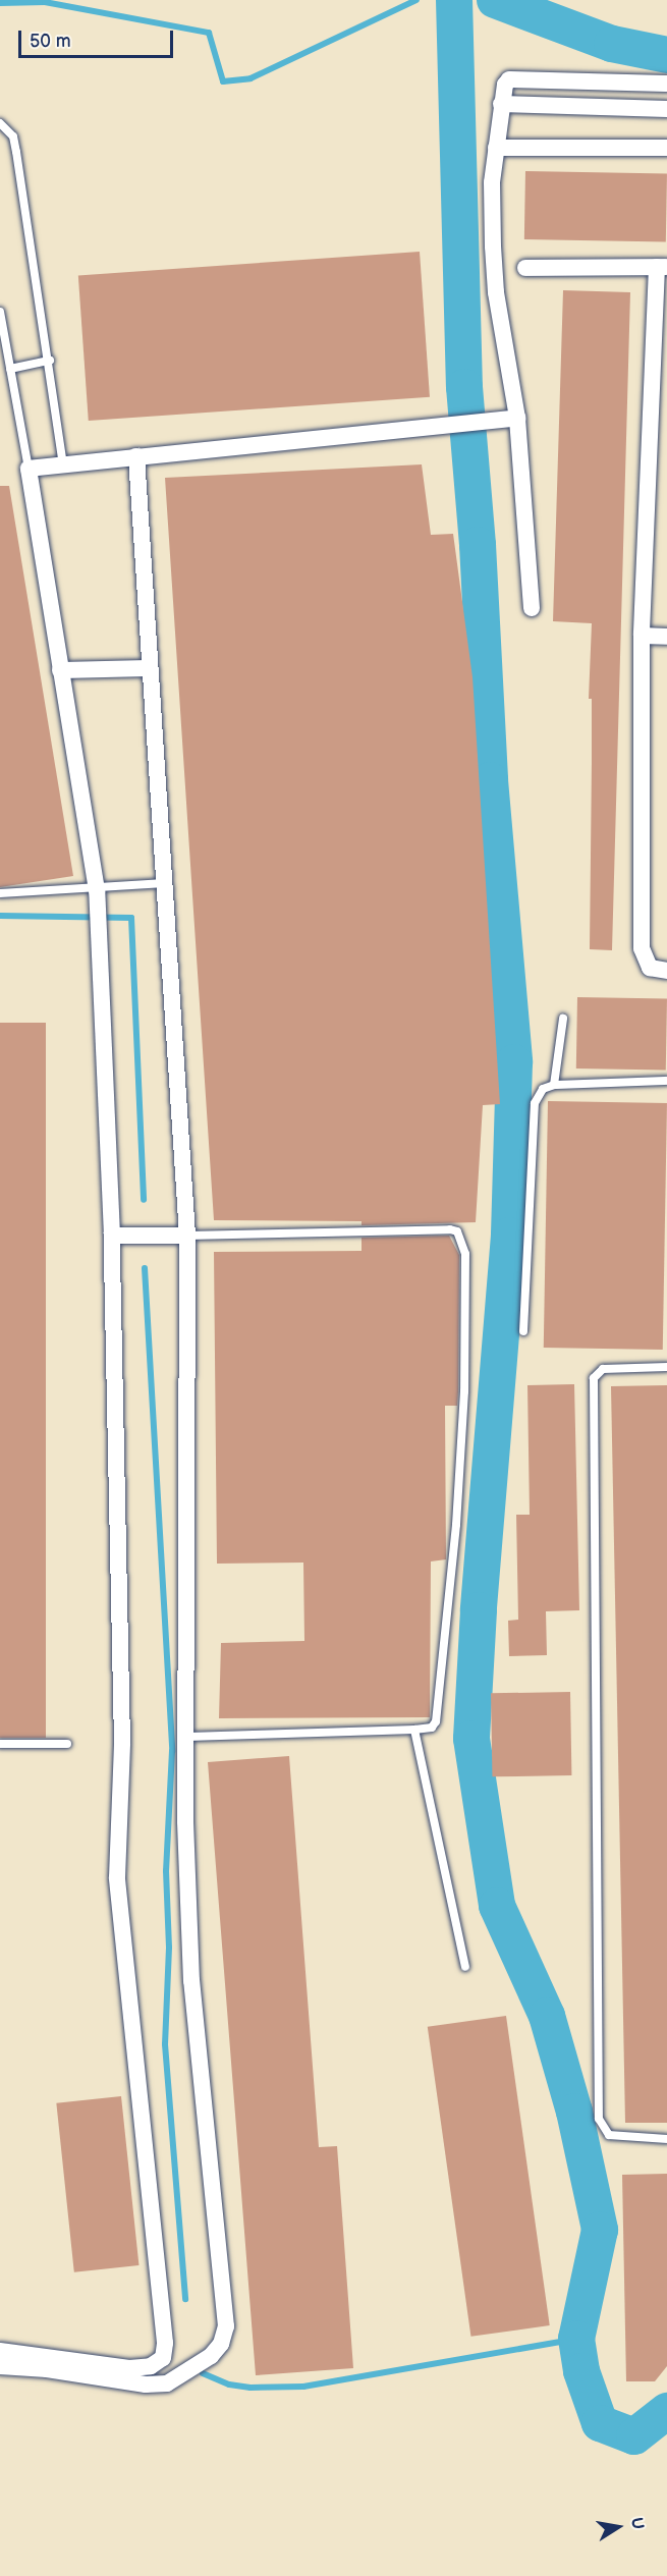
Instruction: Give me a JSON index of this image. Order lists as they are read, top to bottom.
{
  "scale_bar": "50 m",
  "north": "right"
}
